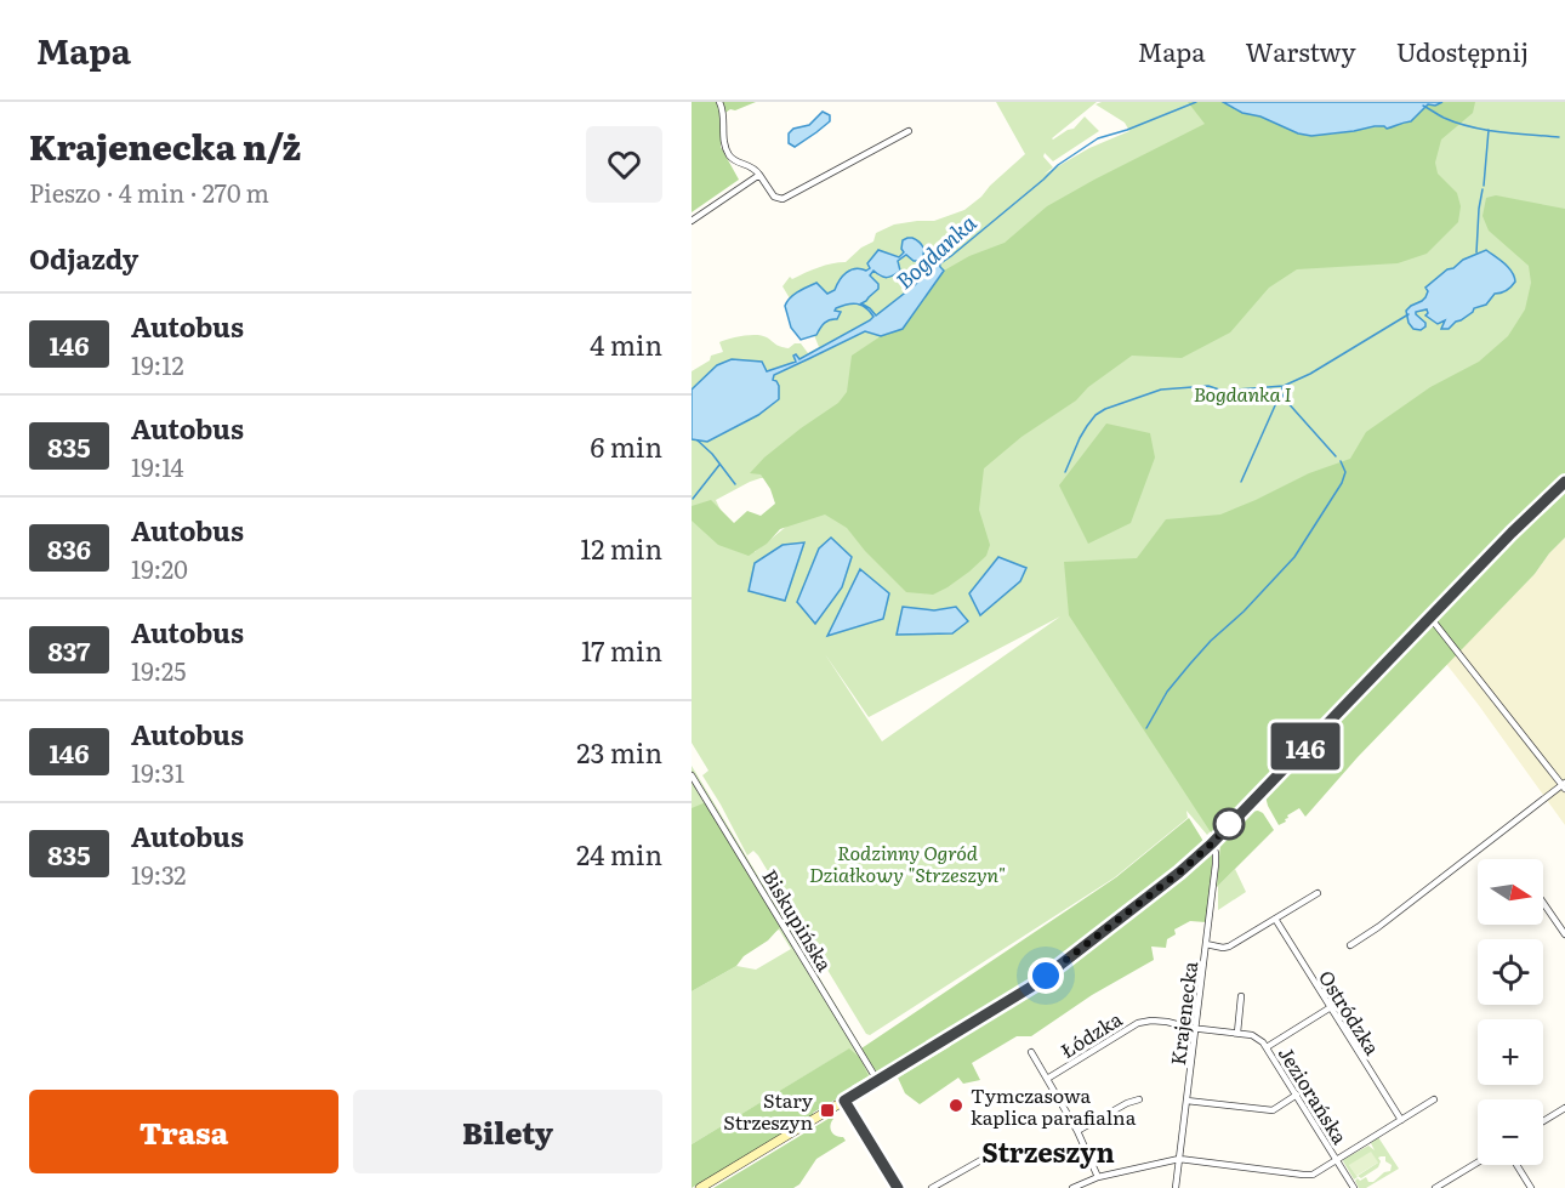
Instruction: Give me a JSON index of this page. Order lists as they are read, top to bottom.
{
  "streets": {
    "street": [
      "Biskupińska",
      "Ostródzka",
      "Krajenecka",
      "Łódzka",
      "Jeziorańska"
    ]
  },
  "crossings": [
    ["Krajenecka", "Łódzka"],
    ["Krajenecka", "Jeziorańska"],
    ["Łódzka", "Jeziorańska"]
  ],
  "districts": ["Strzeszyn"],
  "water": ["Bogdanka"],
  "parks": ["Bogdanka I", "Rodzinny Ogród Działkowy \"Strzeszyn\""],
  "places": {
    "other": ["Tymczasowa kaplica parafialna"],
    "transit": ["Stary Strzeszyn"]
  },
  "lines": ["bus line 146"],
  "north": "right",
  "page": {
    "header": "Mapa",
    "nav": ["Mapa", "Warstwy", "Udostępnij"],
    "heading": [
      ["Krajenecka n/ż", "Pieszo · 4 min · 270 m"],
      "Odjazdy"
    ],
    "on_map": "146",
    "list": [
      {
        "mark": "146",
        "name": "Autobus",
        "note": "19:12",
        "value": "4 min"
      },
      {
        "mark": "835",
        "name": "Autobus",
        "note": "19:14",
        "value": "6 min"
      },
      {
        "mark": "836",
        "name": "Autobus",
        "note": "19:20",
        "value": "12 min"
      },
      {
        "mark": "837",
        "name": "Autobus",
        "note": "19:25",
        "value": "17 min"
      },
      {
        "mark": "146",
        "name": "Autobus",
        "note": "19:31",
        "value": "23 min"
      },
      {
        "mark": "835",
        "name": "Autobus",
        "note": "19:32",
        "value": "24 min"
      }
    ],
    "map_buttons": ["+", "−"],
    "buttons": ["Trasa", "Bilety"]
  }
}
